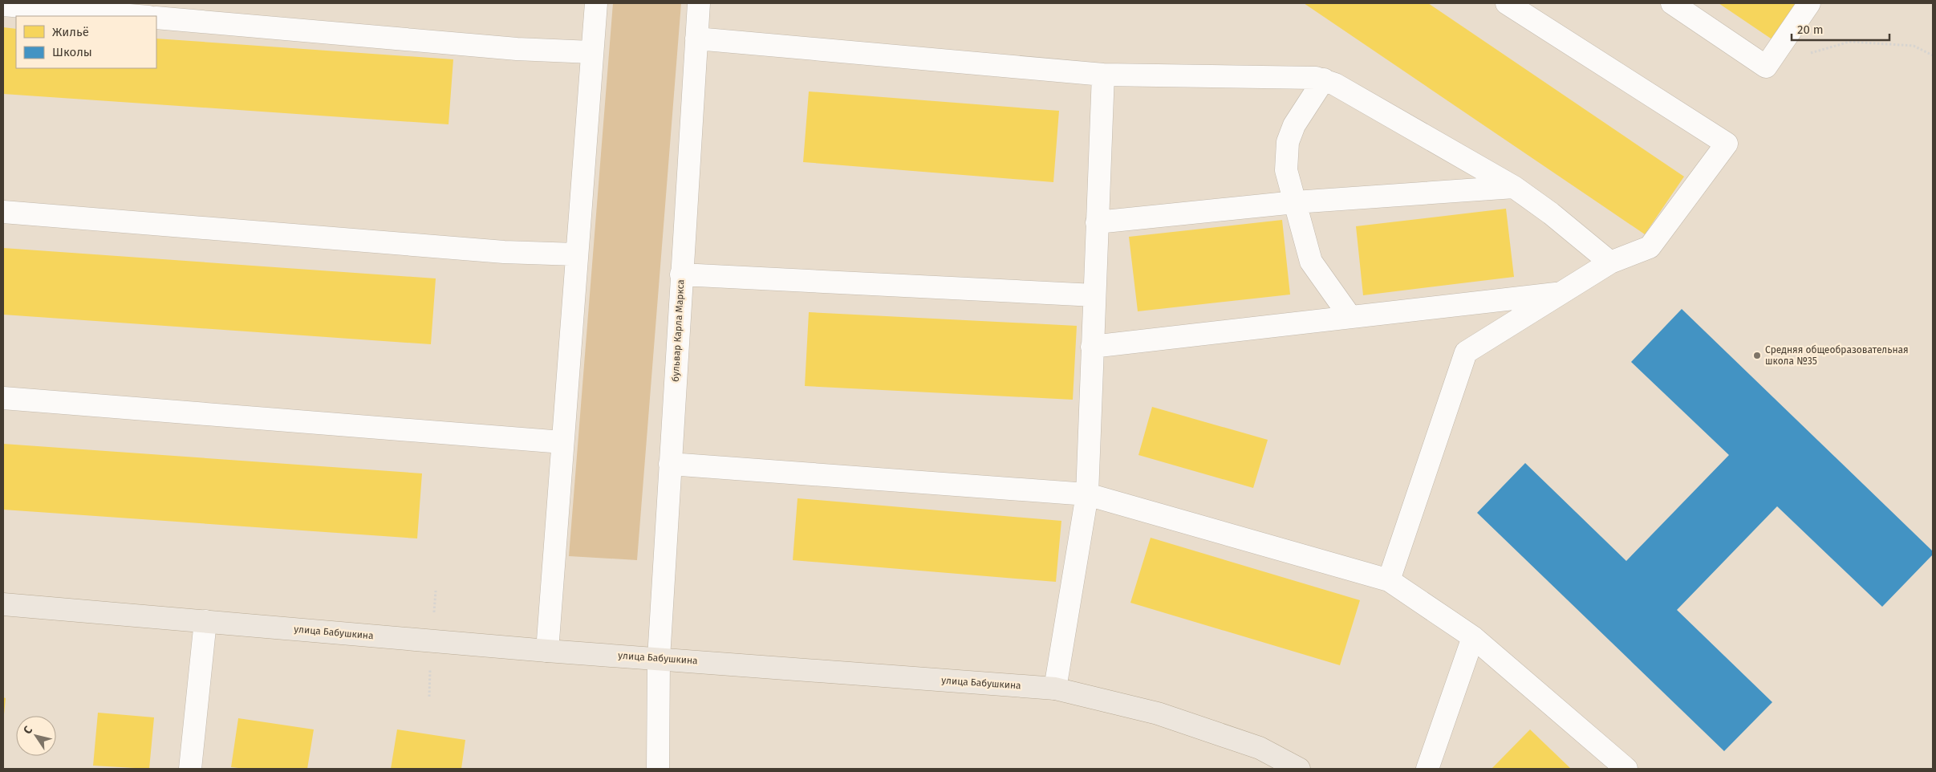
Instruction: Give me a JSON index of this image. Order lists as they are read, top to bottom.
{
  "streets": {
    "main road": ["улица Бабушкина"],
    "street": ["бульвар Карла Маркса"]
  },
  "crossings": [
    ["бульвар Карла Маркса", "улица Бабушкина"]
  ],
  "places": ["Средняя общеобразовательная школа №35"],
  "legend": ["Жильё", "Школы"],
  "scale_bar": "20 m",
  "north": "top left"
}
